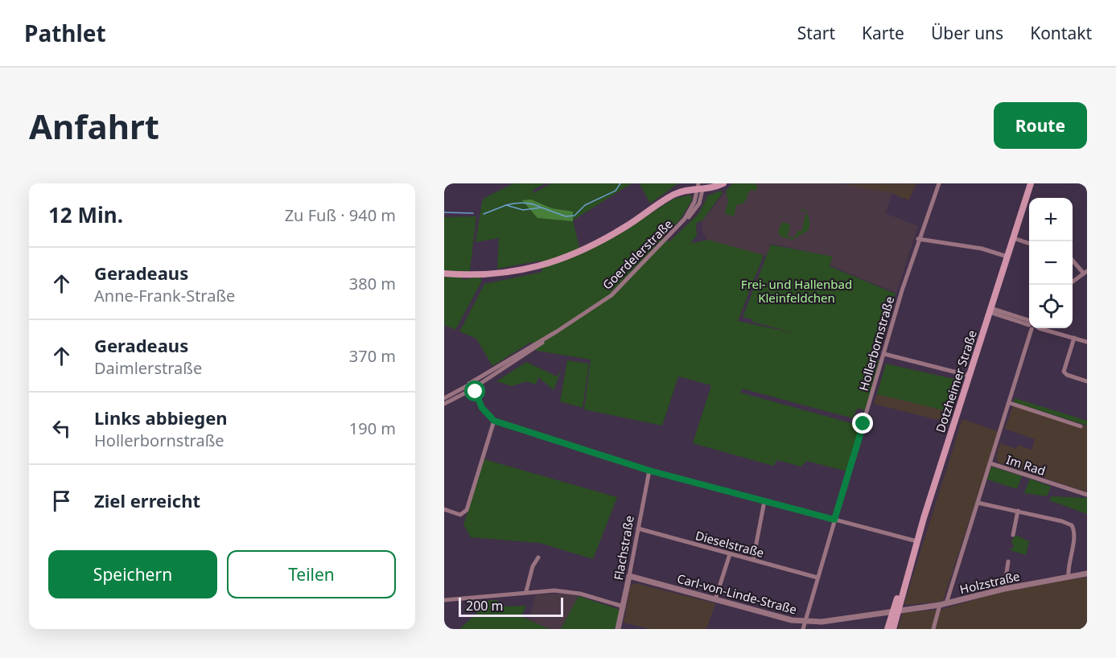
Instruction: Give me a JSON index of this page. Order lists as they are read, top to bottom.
{
  "streets": {
    "main road": ["Dotzheimer Straße"],
    "street": [
      "Goerdelerstraße",
      "Hollerbornstraße",
      "Im Rad",
      "Dieselstraße",
      "Flachstraße",
      "Holzstraße",
      "Carl-von-Linde-Straße"
    ]
  },
  "crossings": [
    ["Hollerbornstraße", "Dieselstraße"],
    ["Hollerbornstraße", "Carl-von-Linde-Straße"],
    ["Dotzheimer Straße", "Holzstraße"],
    ["Dotzheimer Straße", "Carl-von-Linde-Straße"],
    ["Dieselstraße", "Flachstraße"],
    ["Flachstraße", "Carl-von-Linde-Straße"],
    ["Holzstraße", "Carl-von-Linde-Straße"]
  ],
  "parks": ["Frei- und Hallenbad Kleinfeldchen"],
  "scale_bar": "200 m",
  "page": {
    "header": "Pathlet",
    "nav": [
      "Start",
      "Karte",
      "Über uns",
      "Kontakt"
    ],
    "buttons": [
      "Route",
      ["Speichern", "Teilen"]
    ],
    "title": "Anfahrt",
    "heading": ["12 Min.", "Zu Fuß · 940 m"],
    "map_buttons": ["+", "−"],
    "list": [
      ["Geradeaus", "Anne-Frank-Straße", "380 m"],
      ["Geradeaus", "Daimlerstraße", "370 m"],
      ["Links abbiegen", "Hollerbornstraße", "190 m"],
      "Ziel erreicht"
    ],
    "scale": "200 m"
  }
}
